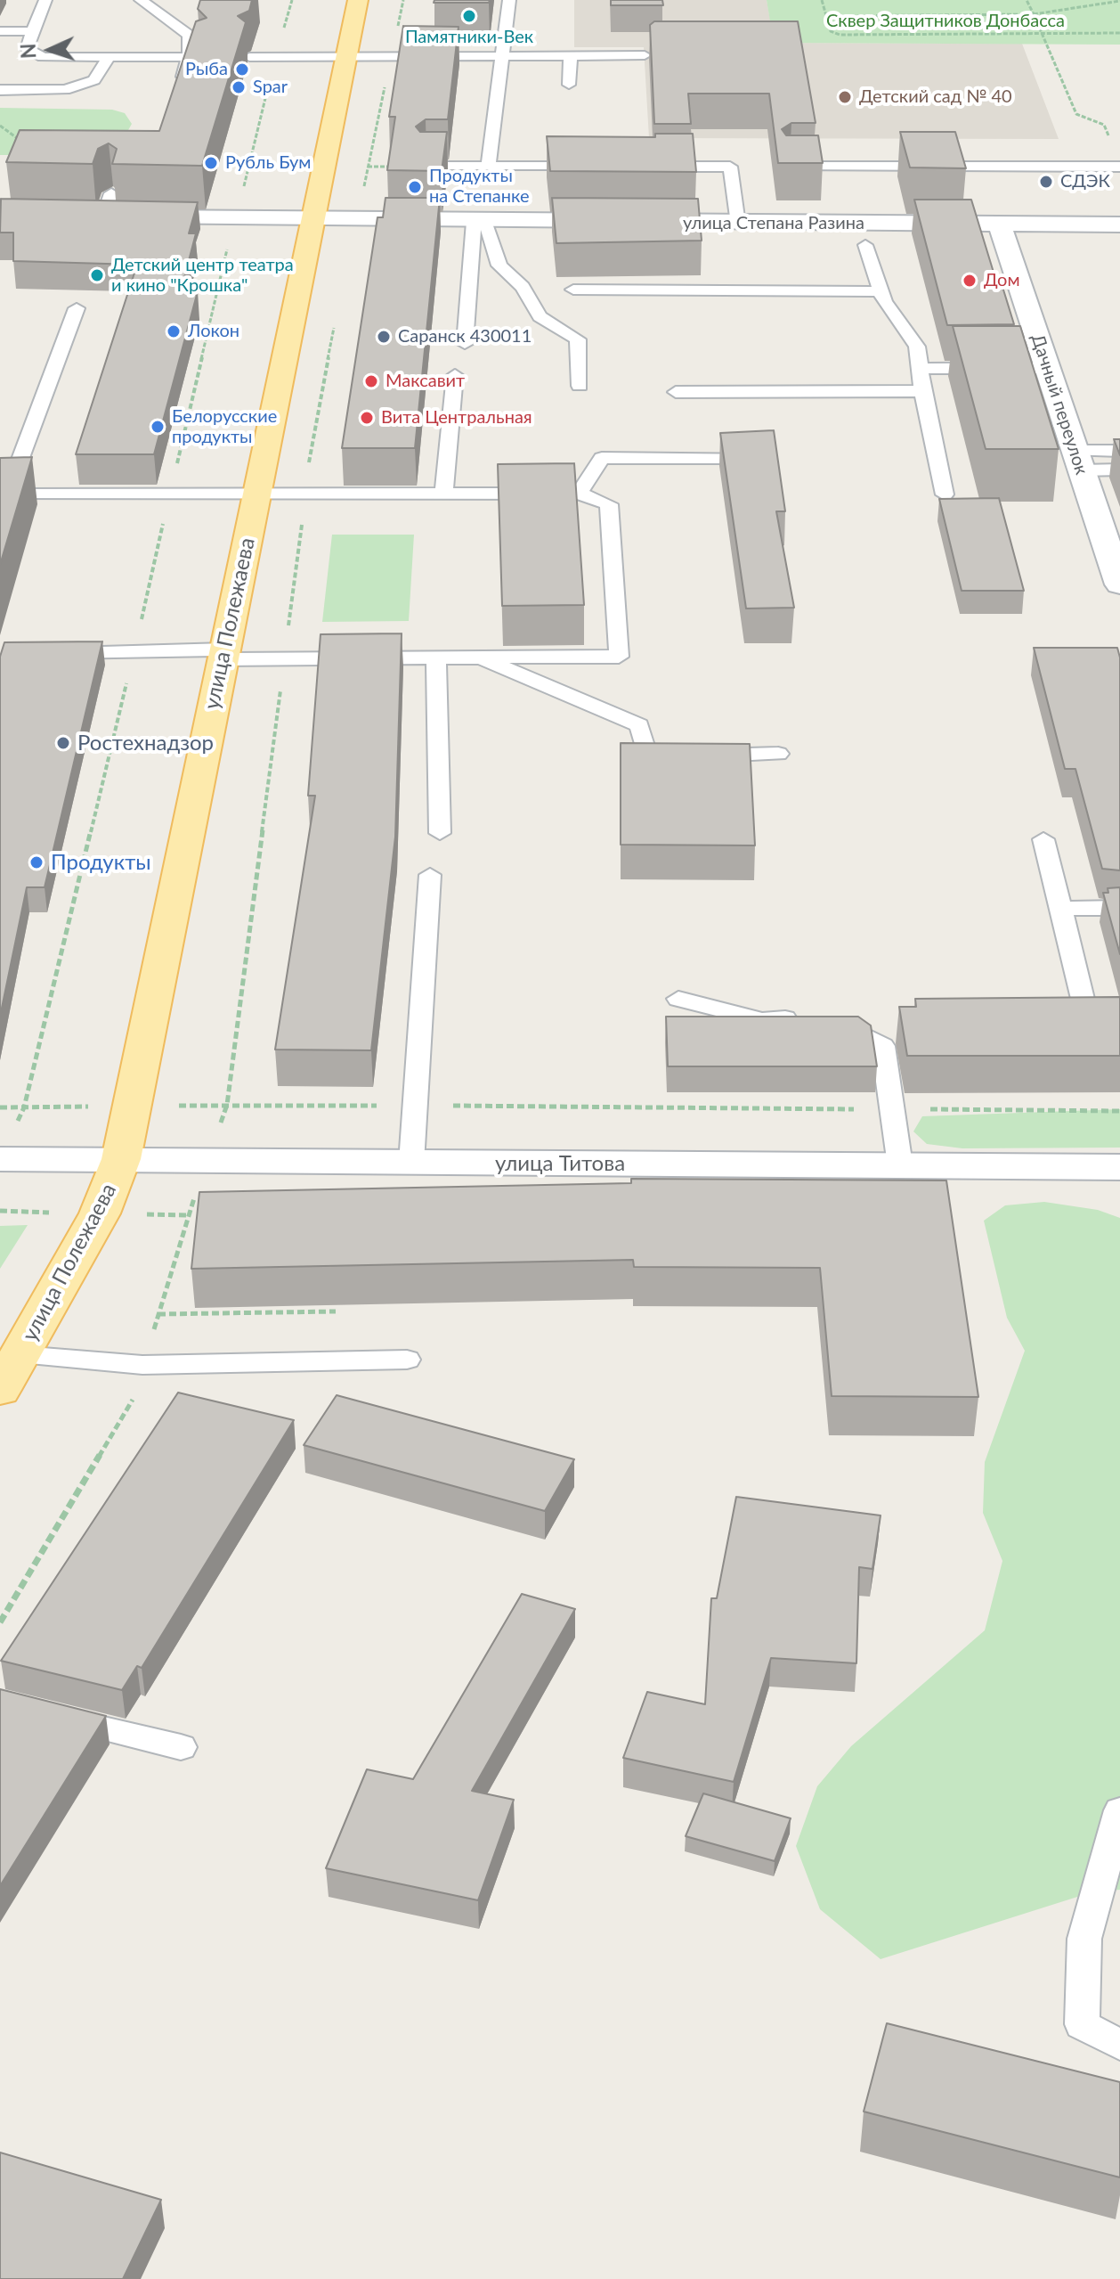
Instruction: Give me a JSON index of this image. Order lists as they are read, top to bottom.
{
  "streets": {
    "main road": ["улица Полежаева"],
    "street": ["улица Степана Разина", "Дачный переулок", "улица Титова"]
  },
  "crossings": [
    ["улица Степана Разина", "Дачный переулок"],
    ["улица Степана Разина", "улица Полежаева"],
    ["улица Полежаева", "улица Титова"]
  ],
  "parks": ["Сквер Защитников Донбасса"],
  "places": [
    "Памятники-Век",
    "Рыба",
    "Spar",
    "Детский сад № 40",
    "Рубль Бум",
    "СДЭК",
    "Продукты на Степанке",
    "Детский центр театра и кино \"Крошка\"",
    "Дом",
    "Локон",
    "Саранск 430011",
    "Максавит",
    "Вита Центральная",
    "Белорусские продукты",
    "Ростехнадзор",
    "Продукты"
  ],
  "north": "left"
}
